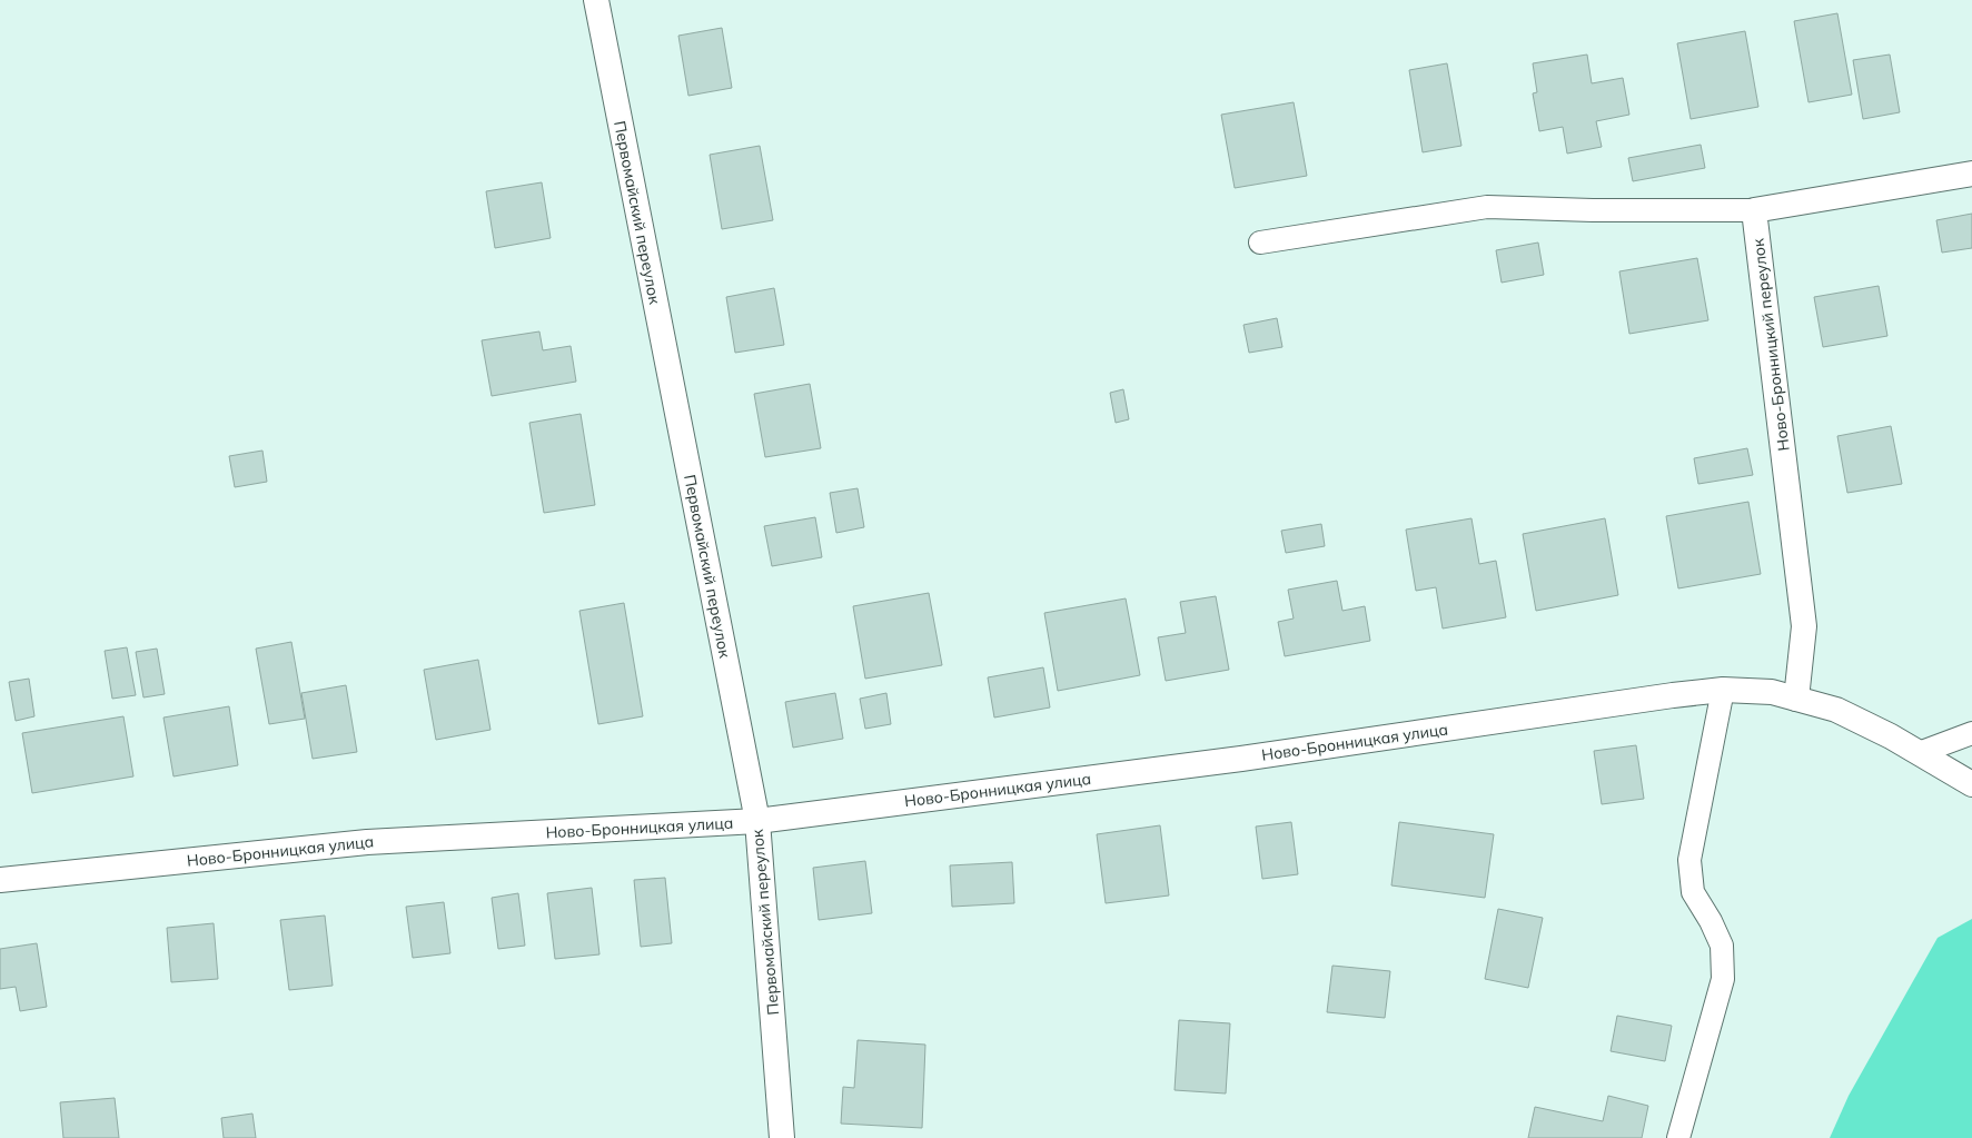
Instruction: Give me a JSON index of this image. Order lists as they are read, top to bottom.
{
  "streets": {
    "street": ["Первомайский переулок", "Ново-Бронницкий переулок", "Ново-Бронницкая улица"]
  },
  "crossings": [
    ["Первомайский переулок", "Ново-Бронницкая улица"],
    ["Ново-Бронницкий переулок", "Ново-Бронницкая улица"]
  ]
}
